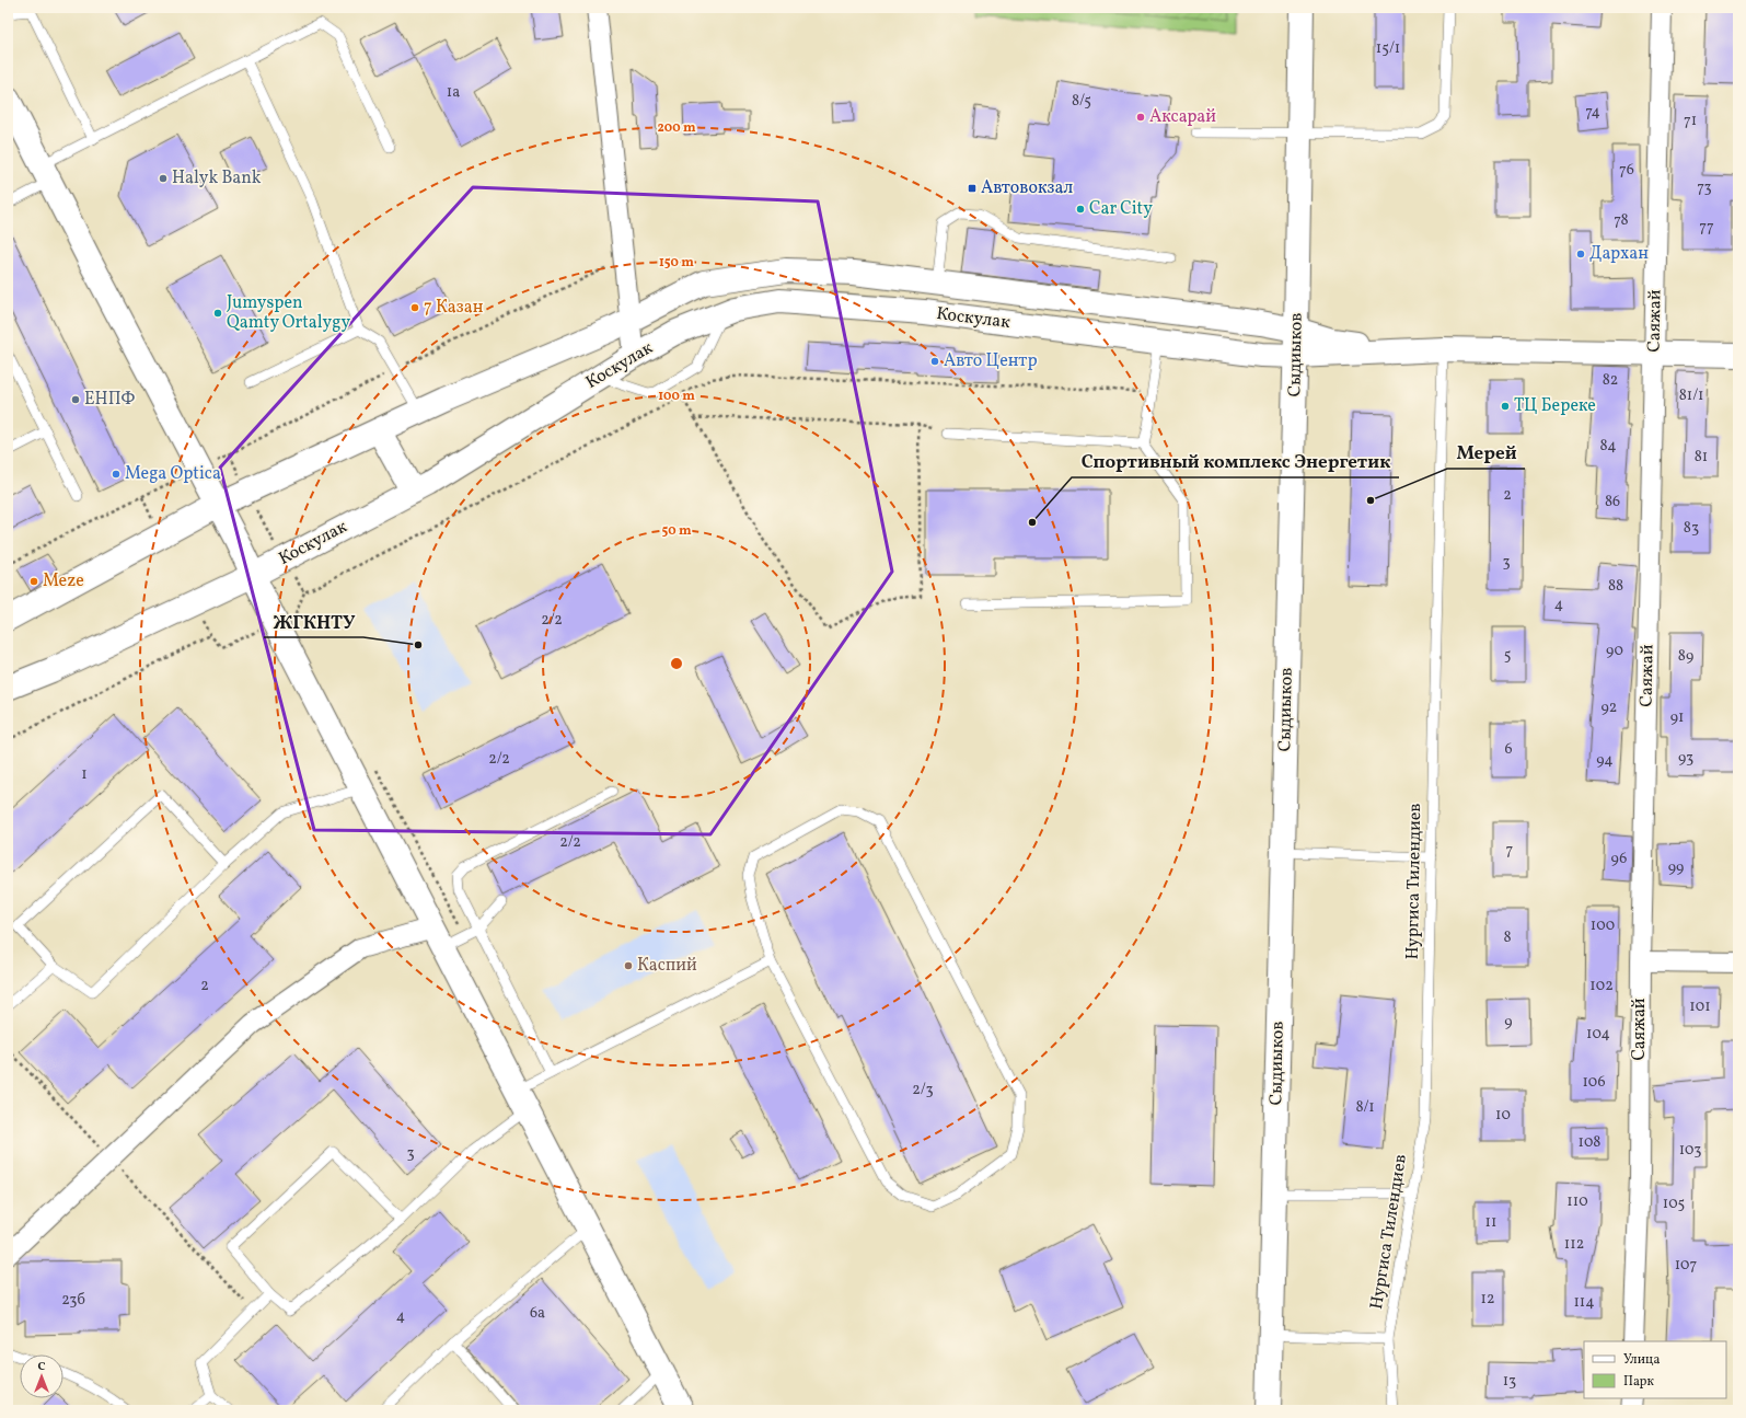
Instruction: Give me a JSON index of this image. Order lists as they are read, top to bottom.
{
  "streets": {
    "street": ["Коскулак", "Саяжай", "Сыдиыков"],
    "lane": ["Нургиса Тилендиев"]
  },
  "crossings": [
    ["Коскулак", "Сыдиыков"],
    ["Коскулак", "Нургиса Тилендиев"]
  ],
  "places": {
    "other": [
      "Аксарай",
      "Halyk Bank",
      "Car City",
      "Дархан",
      "7 Казан",
      "Jumyspen Qamty Ortalygy",
      "Авто Центр",
      "ЕНПФ",
      "ТЦ Береке",
      "Mega Optica",
      "Мерей",
      "Спортивный комплекс Энергетик",
      "Meze",
      "ЖГКНТУ",
      "Каспий"
    ],
    "transit": ["Автовокзал"]
  },
  "house_numbers": [
    "15/1",
    "1а",
    "8/5",
    "74",
    "71",
    "76",
    "73",
    "78",
    "77",
    "82",
    "81/1",
    "84",
    "81",
    "2",
    "86",
    "83",
    "3",
    "88",
    "4",
    "2/2",
    "90",
    "5",
    "89",
    "92",
    "91",
    "6",
    "93",
    "2/2",
    "94",
    "1",
    "2/2",
    "7",
    "96",
    "99",
    "100",
    "8",
    "2",
    "102",
    "101",
    "9",
    "104",
    "106",
    "2/3",
    "8/1",
    "10",
    "108",
    "103",
    "3",
    "110",
    "105",
    "11",
    "112",
    "107",
    "12",
    "23б",
    "114",
    "6а",
    "4",
    "13"
  ],
  "legend": ["Улица", "Парк"],
  "north": "top",
  "rings": [
    "200 m",
    "150 m",
    "100 m",
    "50 m"
  ]
}
